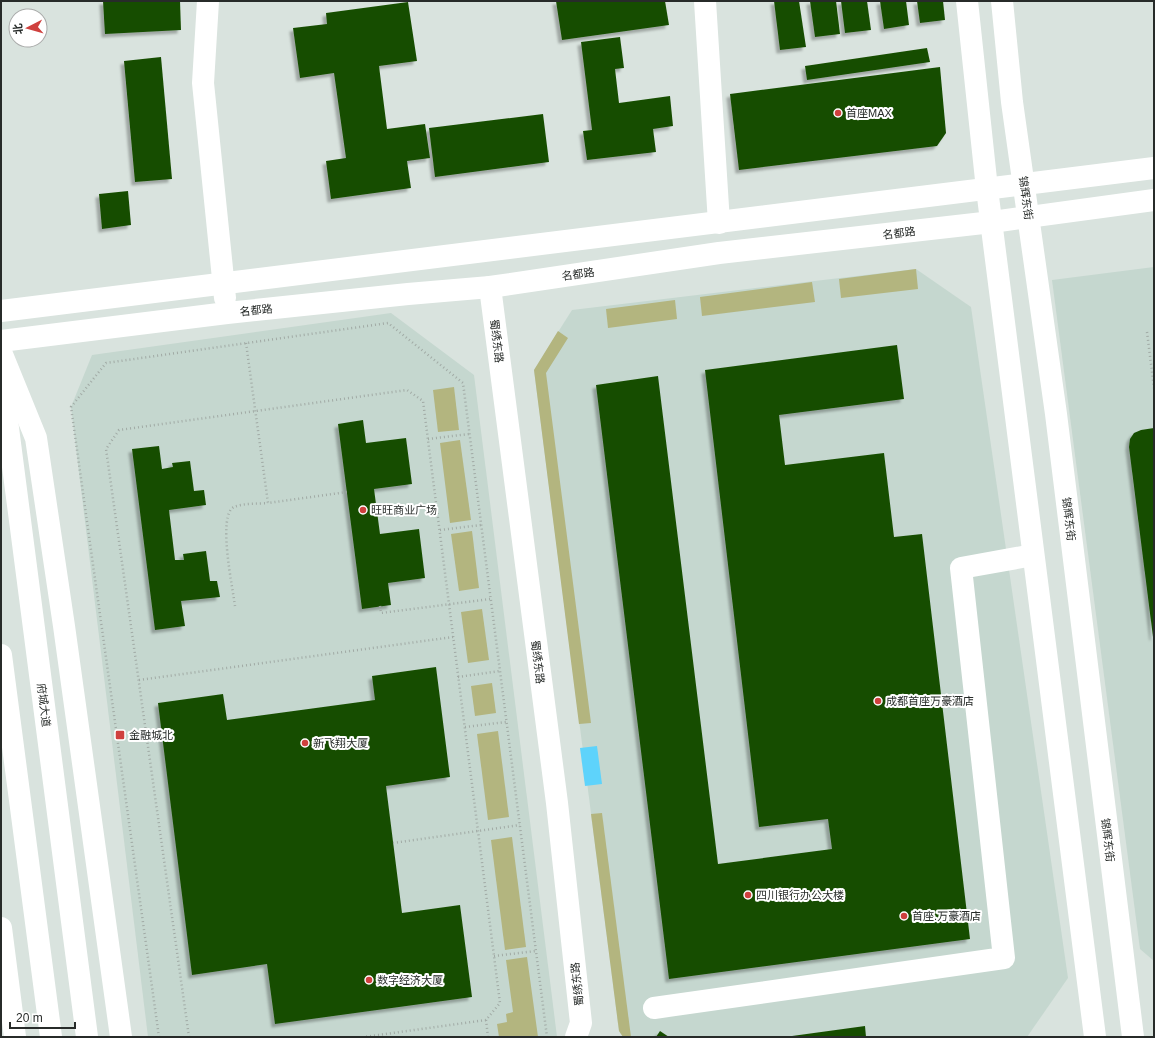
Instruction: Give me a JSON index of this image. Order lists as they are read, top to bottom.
{
  "streets": {
    "street": [
      "锦辉东街",
      "名都路",
      "蜀绣东路",
      "府城大道"
    ]
  },
  "crossings": [
    ["锦辉东街", "名都路"],
    ["名都路", "蜀绣东路"]
  ],
  "places": {
    "other": [
      "首座MAX",
      "旺旺商业广场",
      "成都首座万豪酒店",
      "新飞翔大厦",
      "四川银行办公大楼",
      "首座.万豪酒店",
      "数字经济大厦"
    ],
    "transit": ["金融城北"]
  },
  "scale_bar": "20 m",
  "north": "left"
}
